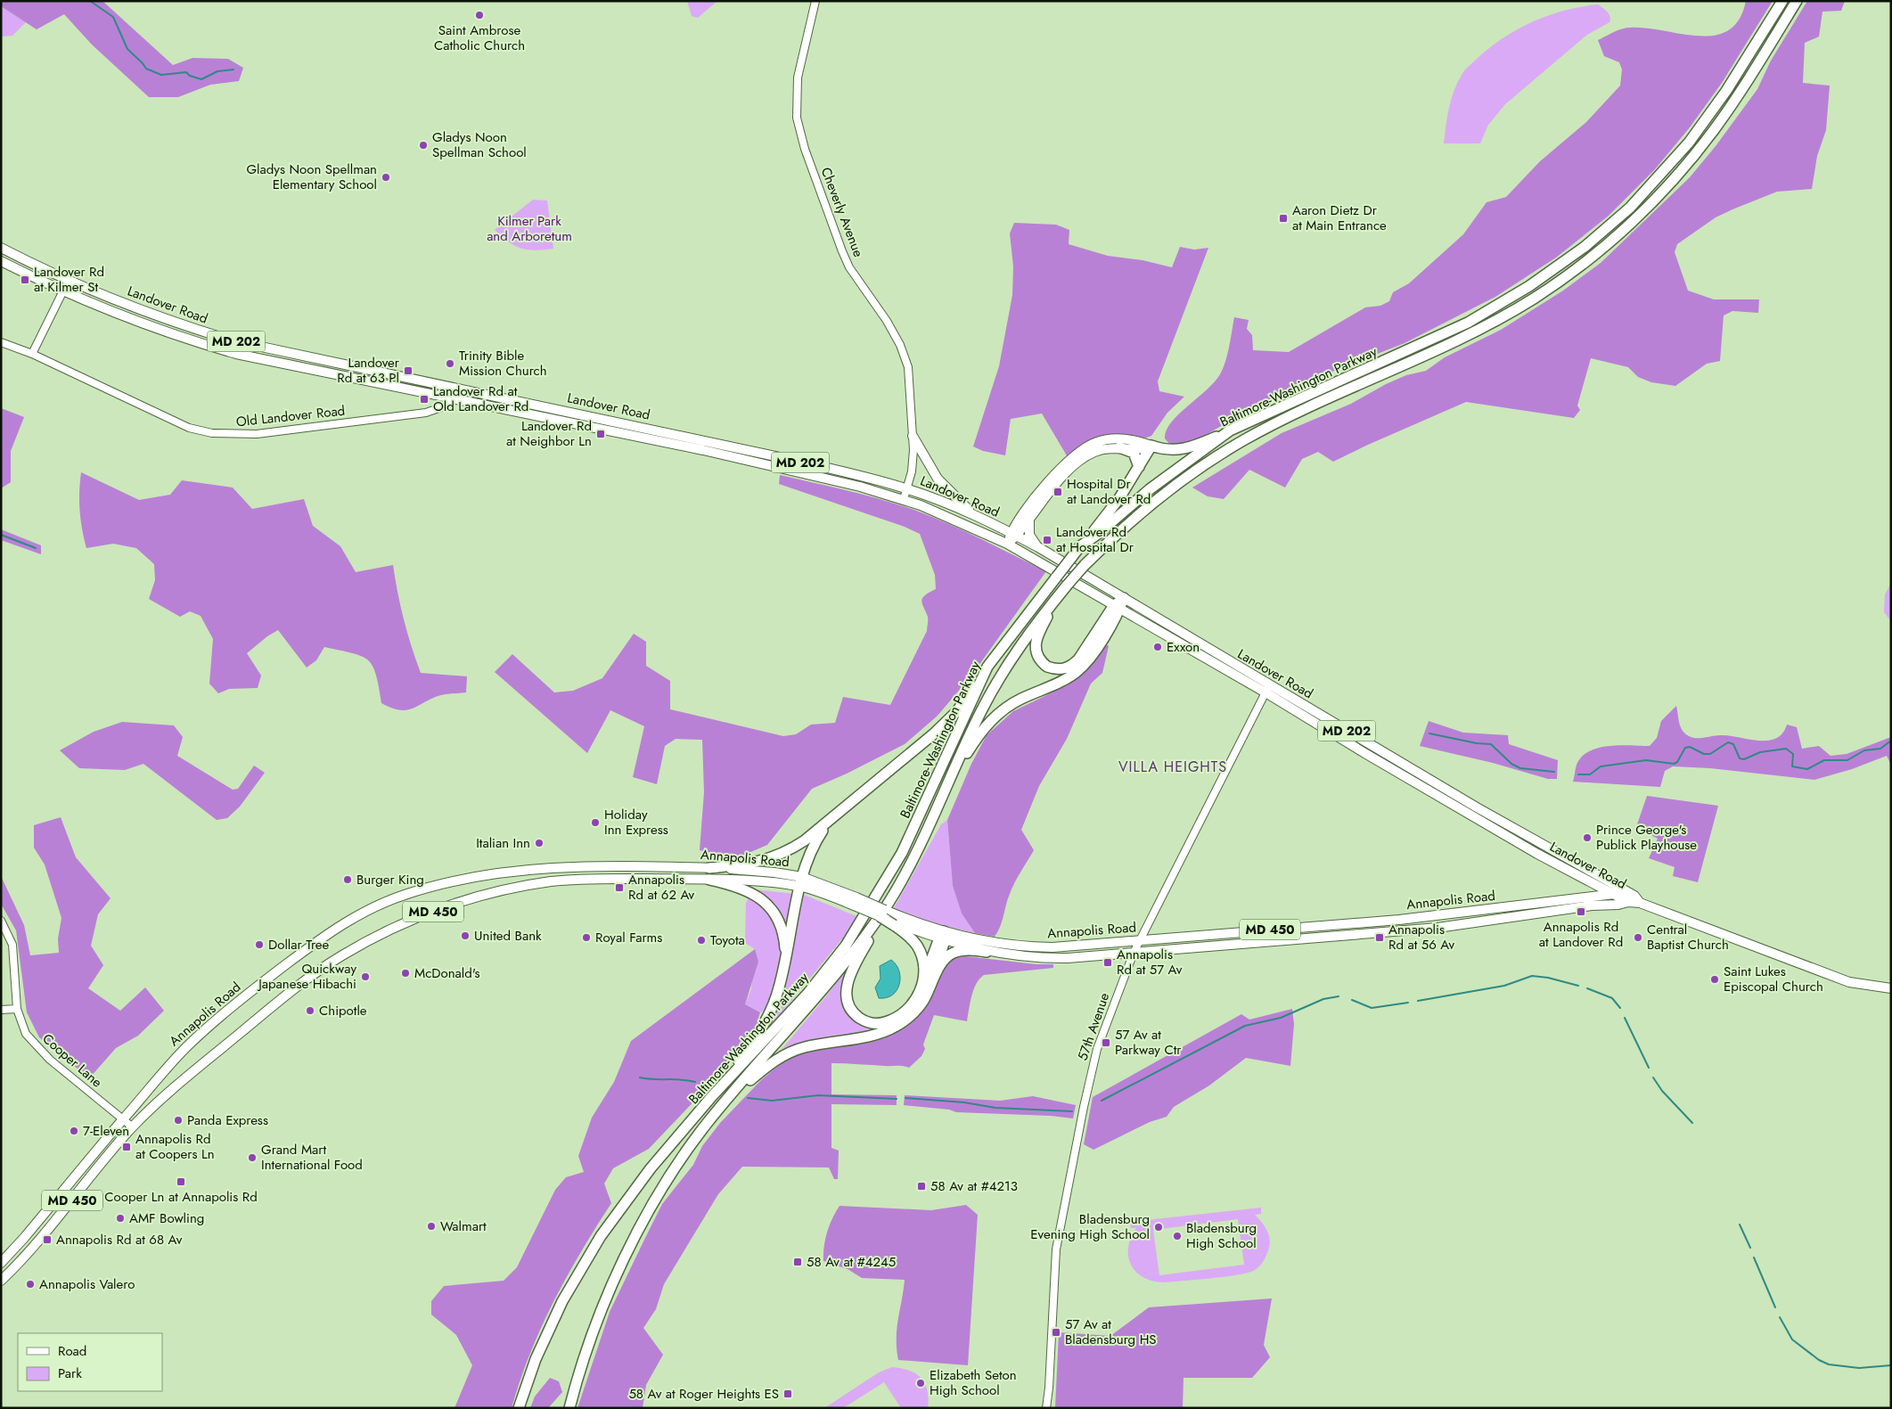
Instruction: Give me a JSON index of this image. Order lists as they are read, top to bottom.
{
  "streets": {
    "highway": ["Baltimore-Washington Parkway"],
    "main road": [
      "Landover Road",
      "MD 202",
      "Annapolis Road",
      "MD 450"
    ],
    "street": [
      "Cheverly Avenue",
      "Old Landover Road",
      "57th Avenue",
      "Cooper Lane"
    ]
  },
  "crossings": [
    ["Cheverly Avenue", "Landover Road"],
    ["Landover Road", "Old Landover Road"],
    ["Landover Road", "Annapolis Road"],
    ["Landover Road", "MD 450"],
    ["Landover Road", "57th Avenue"],
    ["Annapolis Road", "57th Avenue"],
    ["Annapolis Road", "Cooper Lane"]
  ],
  "districts": ["VILLA HEIGHTS"],
  "parks": ["Kilmer Park and Arboretum"],
  "places": {
    "other": [
      "Saint Ambrose Catholic Church",
      "Gladys Noon Spellman School",
      "Gladys Noon Spellman Elementary School",
      "Trinity Bible Mission Church",
      "Exxon",
      "Holiday Inn Express",
      "Prince George's Publick Playhouse",
      "Italian Inn",
      "Burger King",
      "United Bank",
      "Royal Farms",
      "Central Baptist Church",
      "Toyota",
      "Dollar Tree",
      "McDonald's",
      "Quickway Japanese Hibachi",
      "Saint Lukes Episcopal Church",
      "Chipotle",
      "Panda Express",
      "7-Eleven",
      "Grand Mart International Food",
      "AMF Bowling",
      "Walmart",
      "Bladensburg Evening High School",
      "Bladensburg High School",
      "Annapolis Valero",
      "Elizabeth Seton High School"
    ],
    "transit": [
      "Aaron Dietz Dr at Main Entrance",
      "Landover Rd at Kilmer St",
      "Landover Rd at 63 Pl",
      "Landover Rd at Old Landover Rd",
      "Landover Rd at Neighbor Ln",
      "Hospital Dr at Landover Rd",
      "Landover Rd at Hospital Dr",
      "Annapolis Rd at 62 Av",
      "Annapolis Rd at Landover Rd",
      "Annapolis Rd at 56 Av",
      "Annapolis Rd at 57 Av",
      "57 Av at Parkway Ctr",
      "Annapolis Rd at Coopers Ln",
      "Cooper Ln at Annapolis Rd",
      "58 Av at #4213",
      "Annapolis Rd at 68 Av",
      "58 Av at #4245",
      "57 Av at Bladensburg HS",
      "58 Av at Roger Heights ES"
    ]
  },
  "legend": ["Road", "Park"]
}
